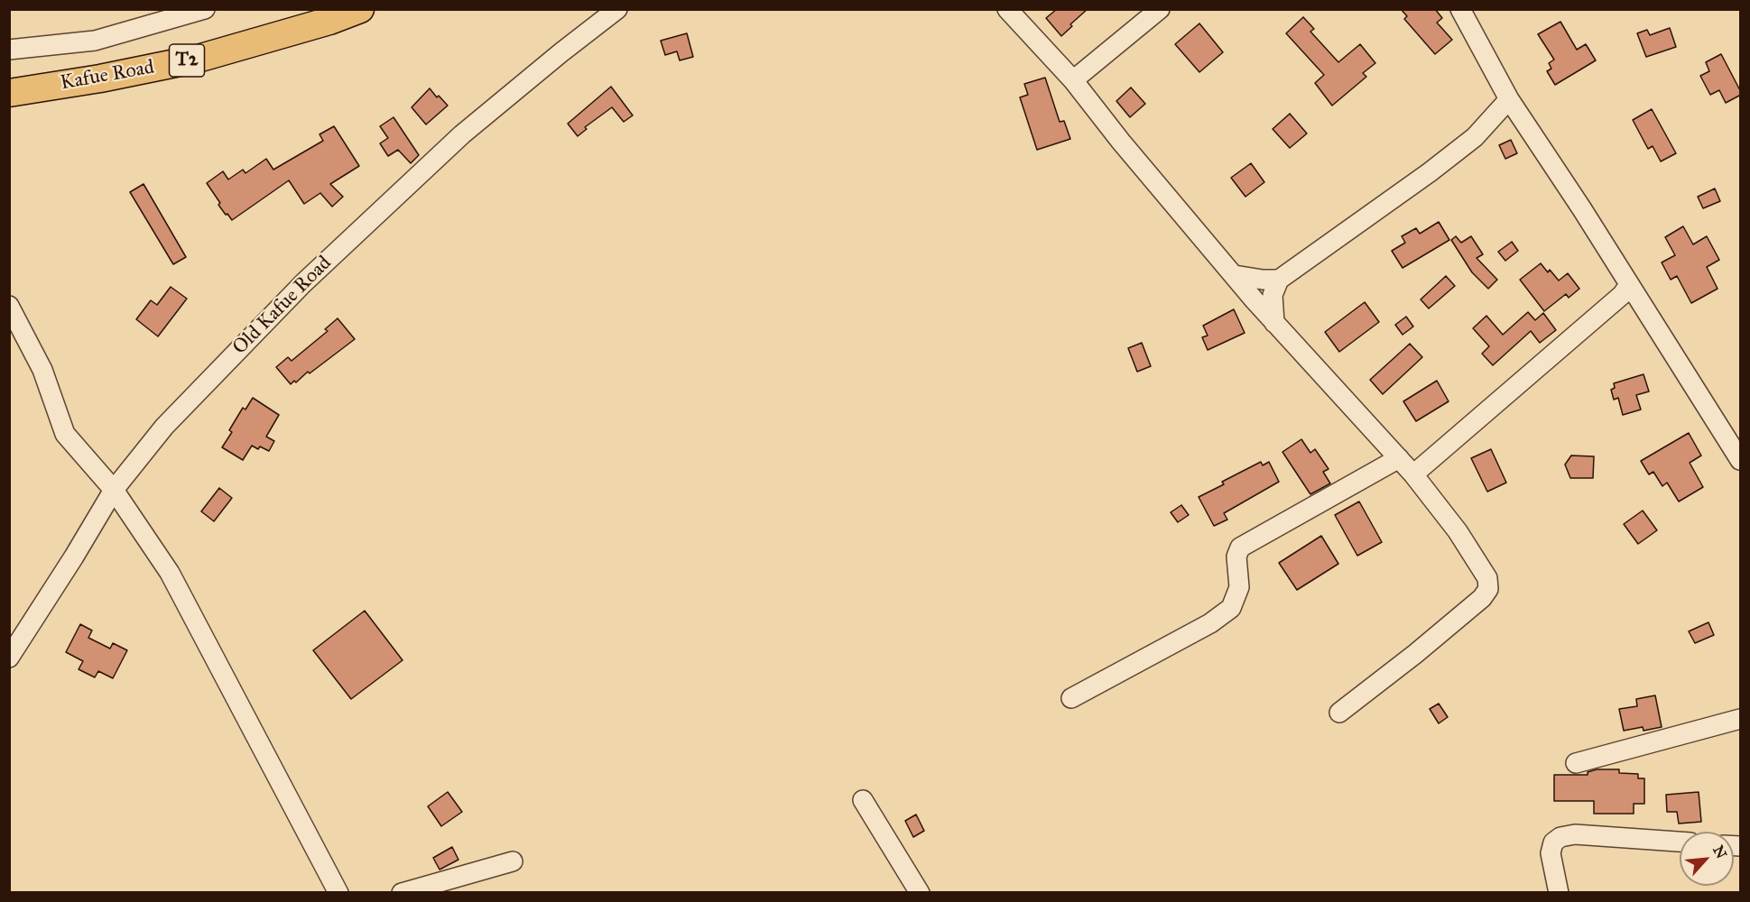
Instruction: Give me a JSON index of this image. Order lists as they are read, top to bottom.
{
  "streets": {
    "highway": ["T2", "Kafue Road"],
    "street": ["Old Kafue Road"]
  },
  "north": "top right"
}
